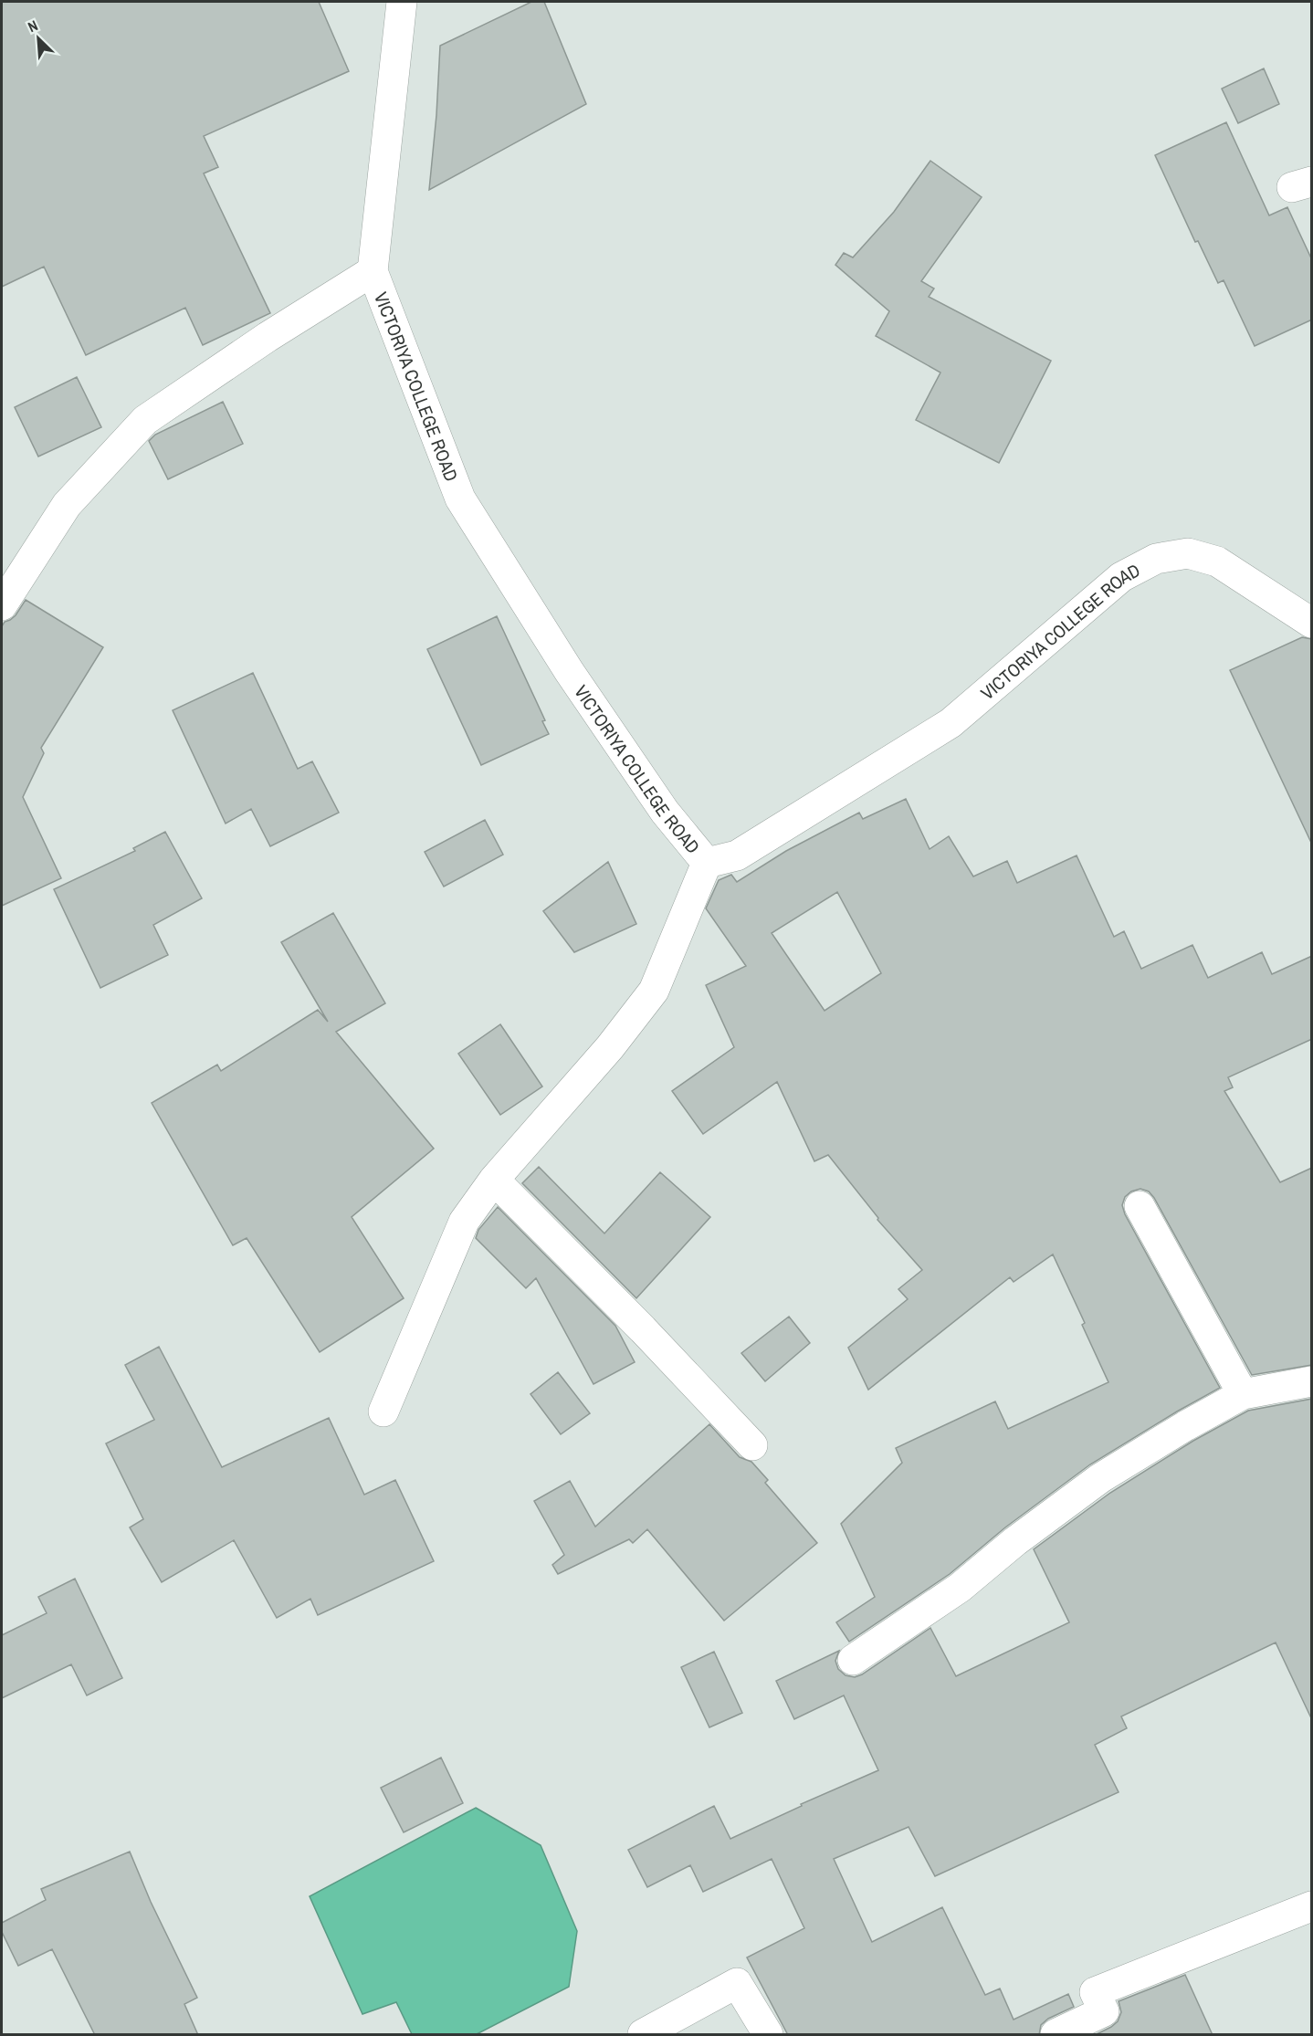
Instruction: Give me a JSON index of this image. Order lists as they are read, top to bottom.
{
  "streets": {
    "street": ["VICTORIYA COLLEGE ROAD"]
  },
  "north": "top left"
}
